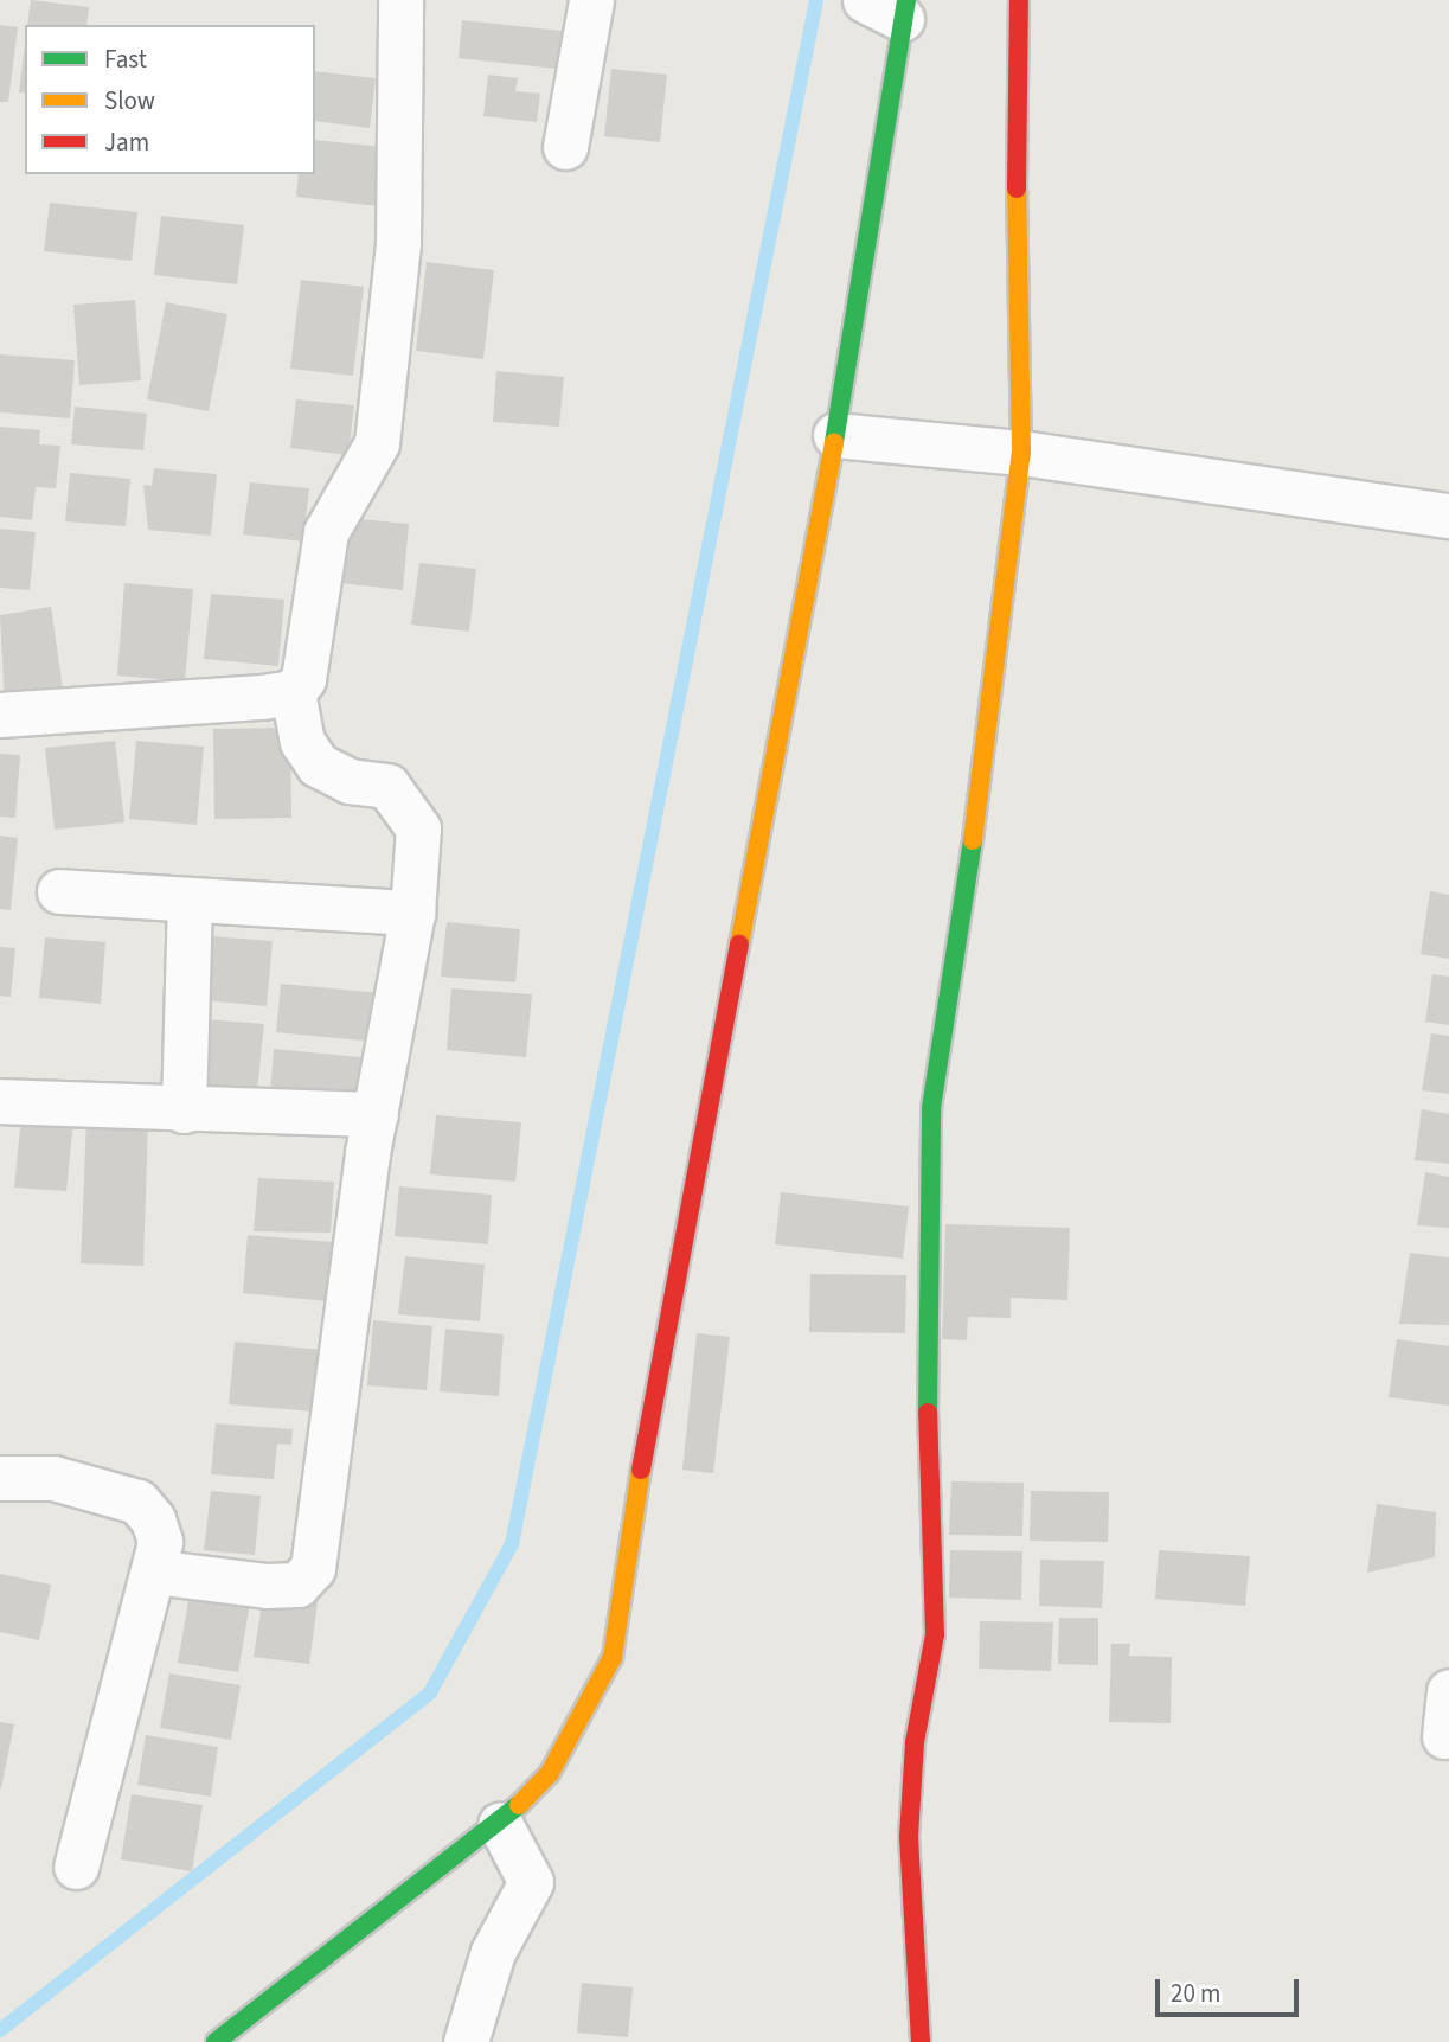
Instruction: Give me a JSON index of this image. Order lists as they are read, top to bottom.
{
  "legend": ["Fast", "Slow", "Jam"],
  "scale_bar": "20 m"
}
